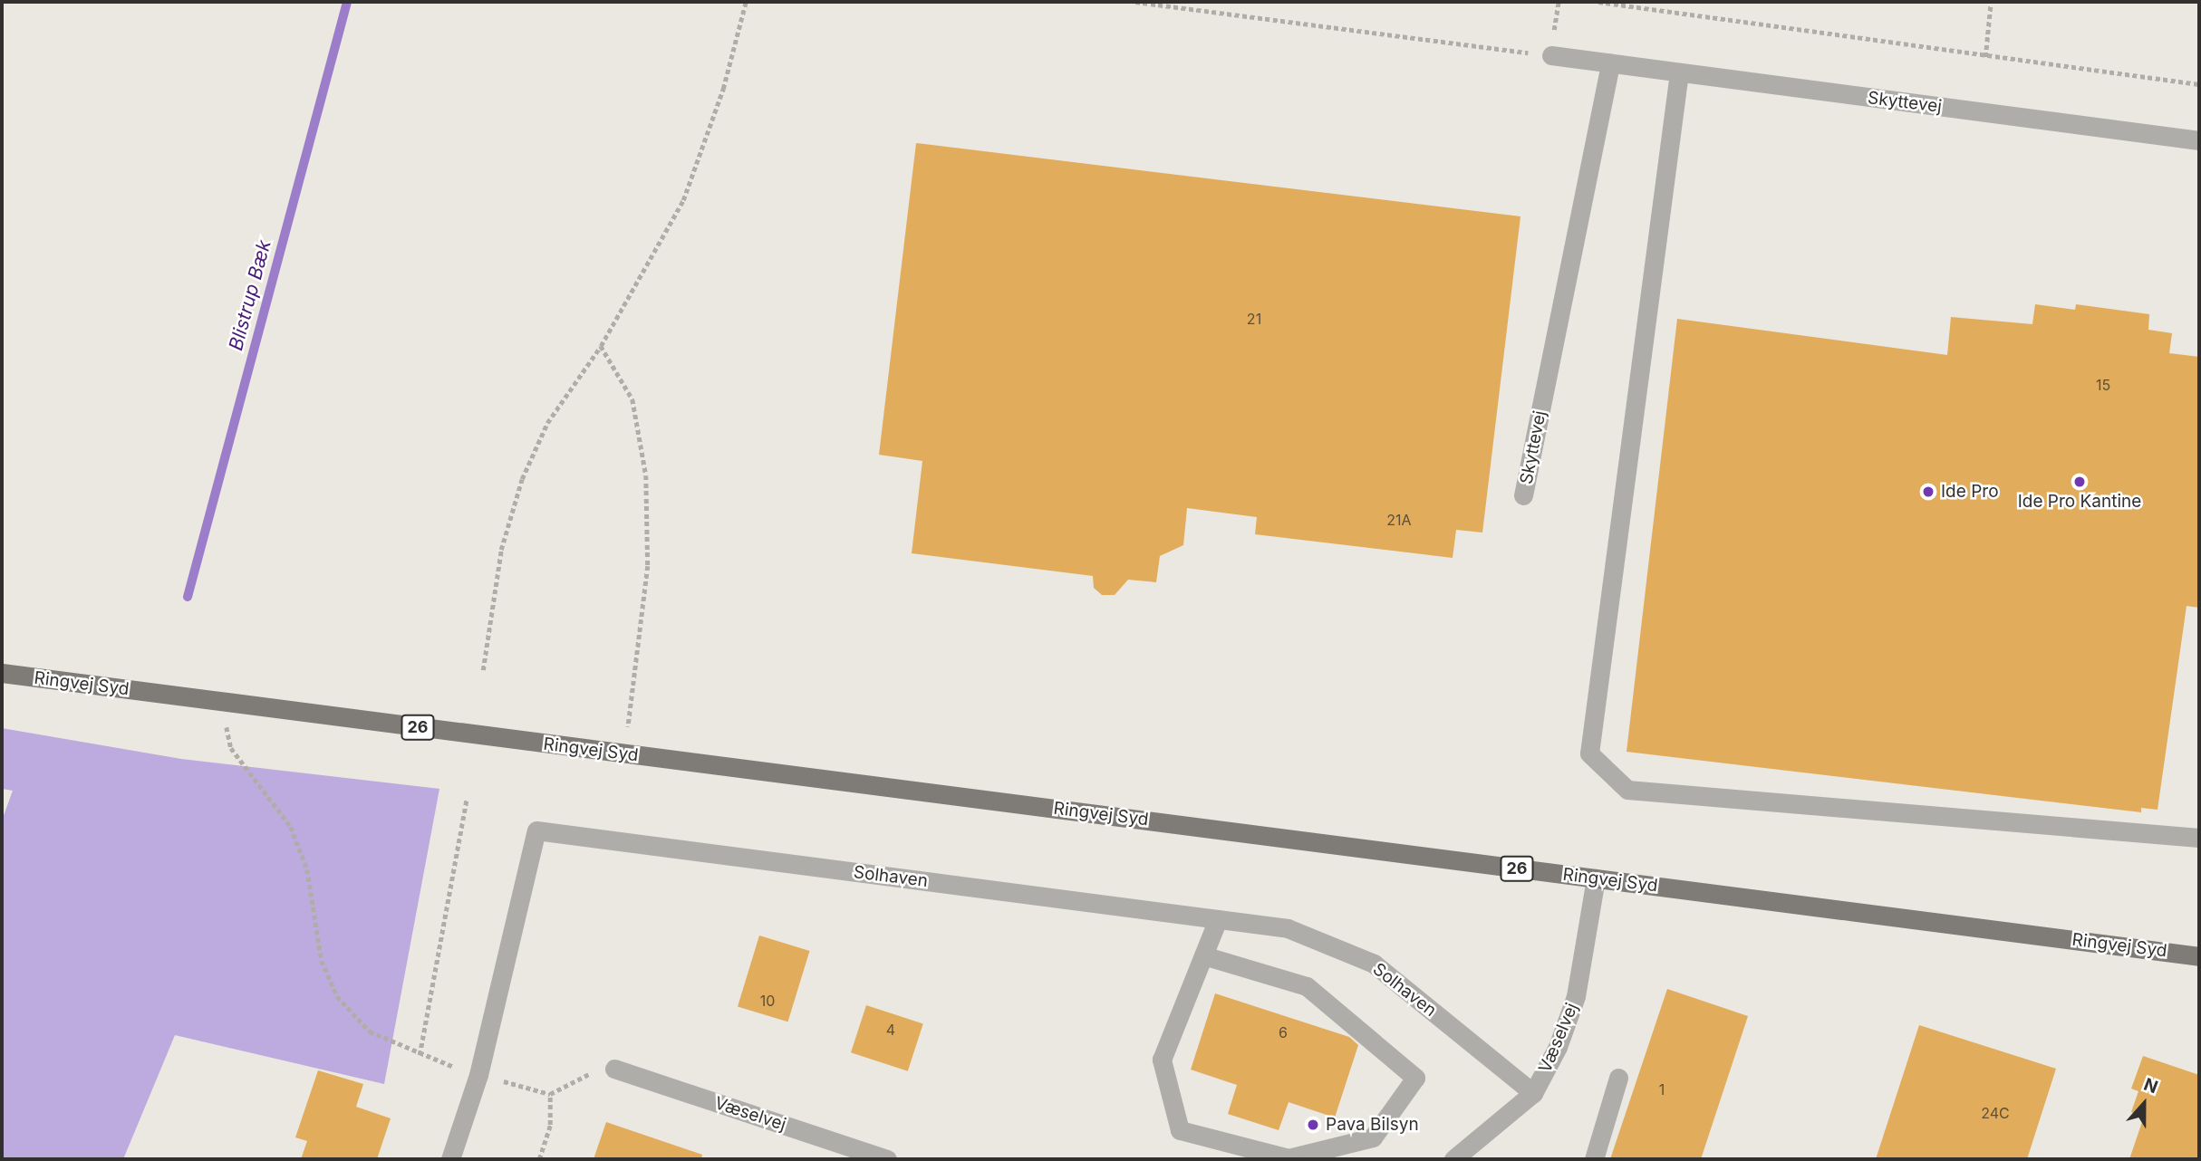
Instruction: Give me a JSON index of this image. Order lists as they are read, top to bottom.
{
  "streets": {
    "main road": ["Ringvej Syd", "26"],
    "street": ["Skyttevej", "Solhaven", "Væselvej"]
  },
  "crossings": [
    ["Ringvej Syd", "Væselvej"],
    ["Solhaven", "Væselvej"]
  ],
  "water": ["Blistrup Bæk"],
  "places": ["Ide Pro Kantine", "Ide Pro", "Pava Bilsyn"],
  "house_numbers": [
    "21",
    "15",
    "21A",
    "10",
    "4",
    "6",
    "1",
    "24C"
  ],
  "north": "top"
}
